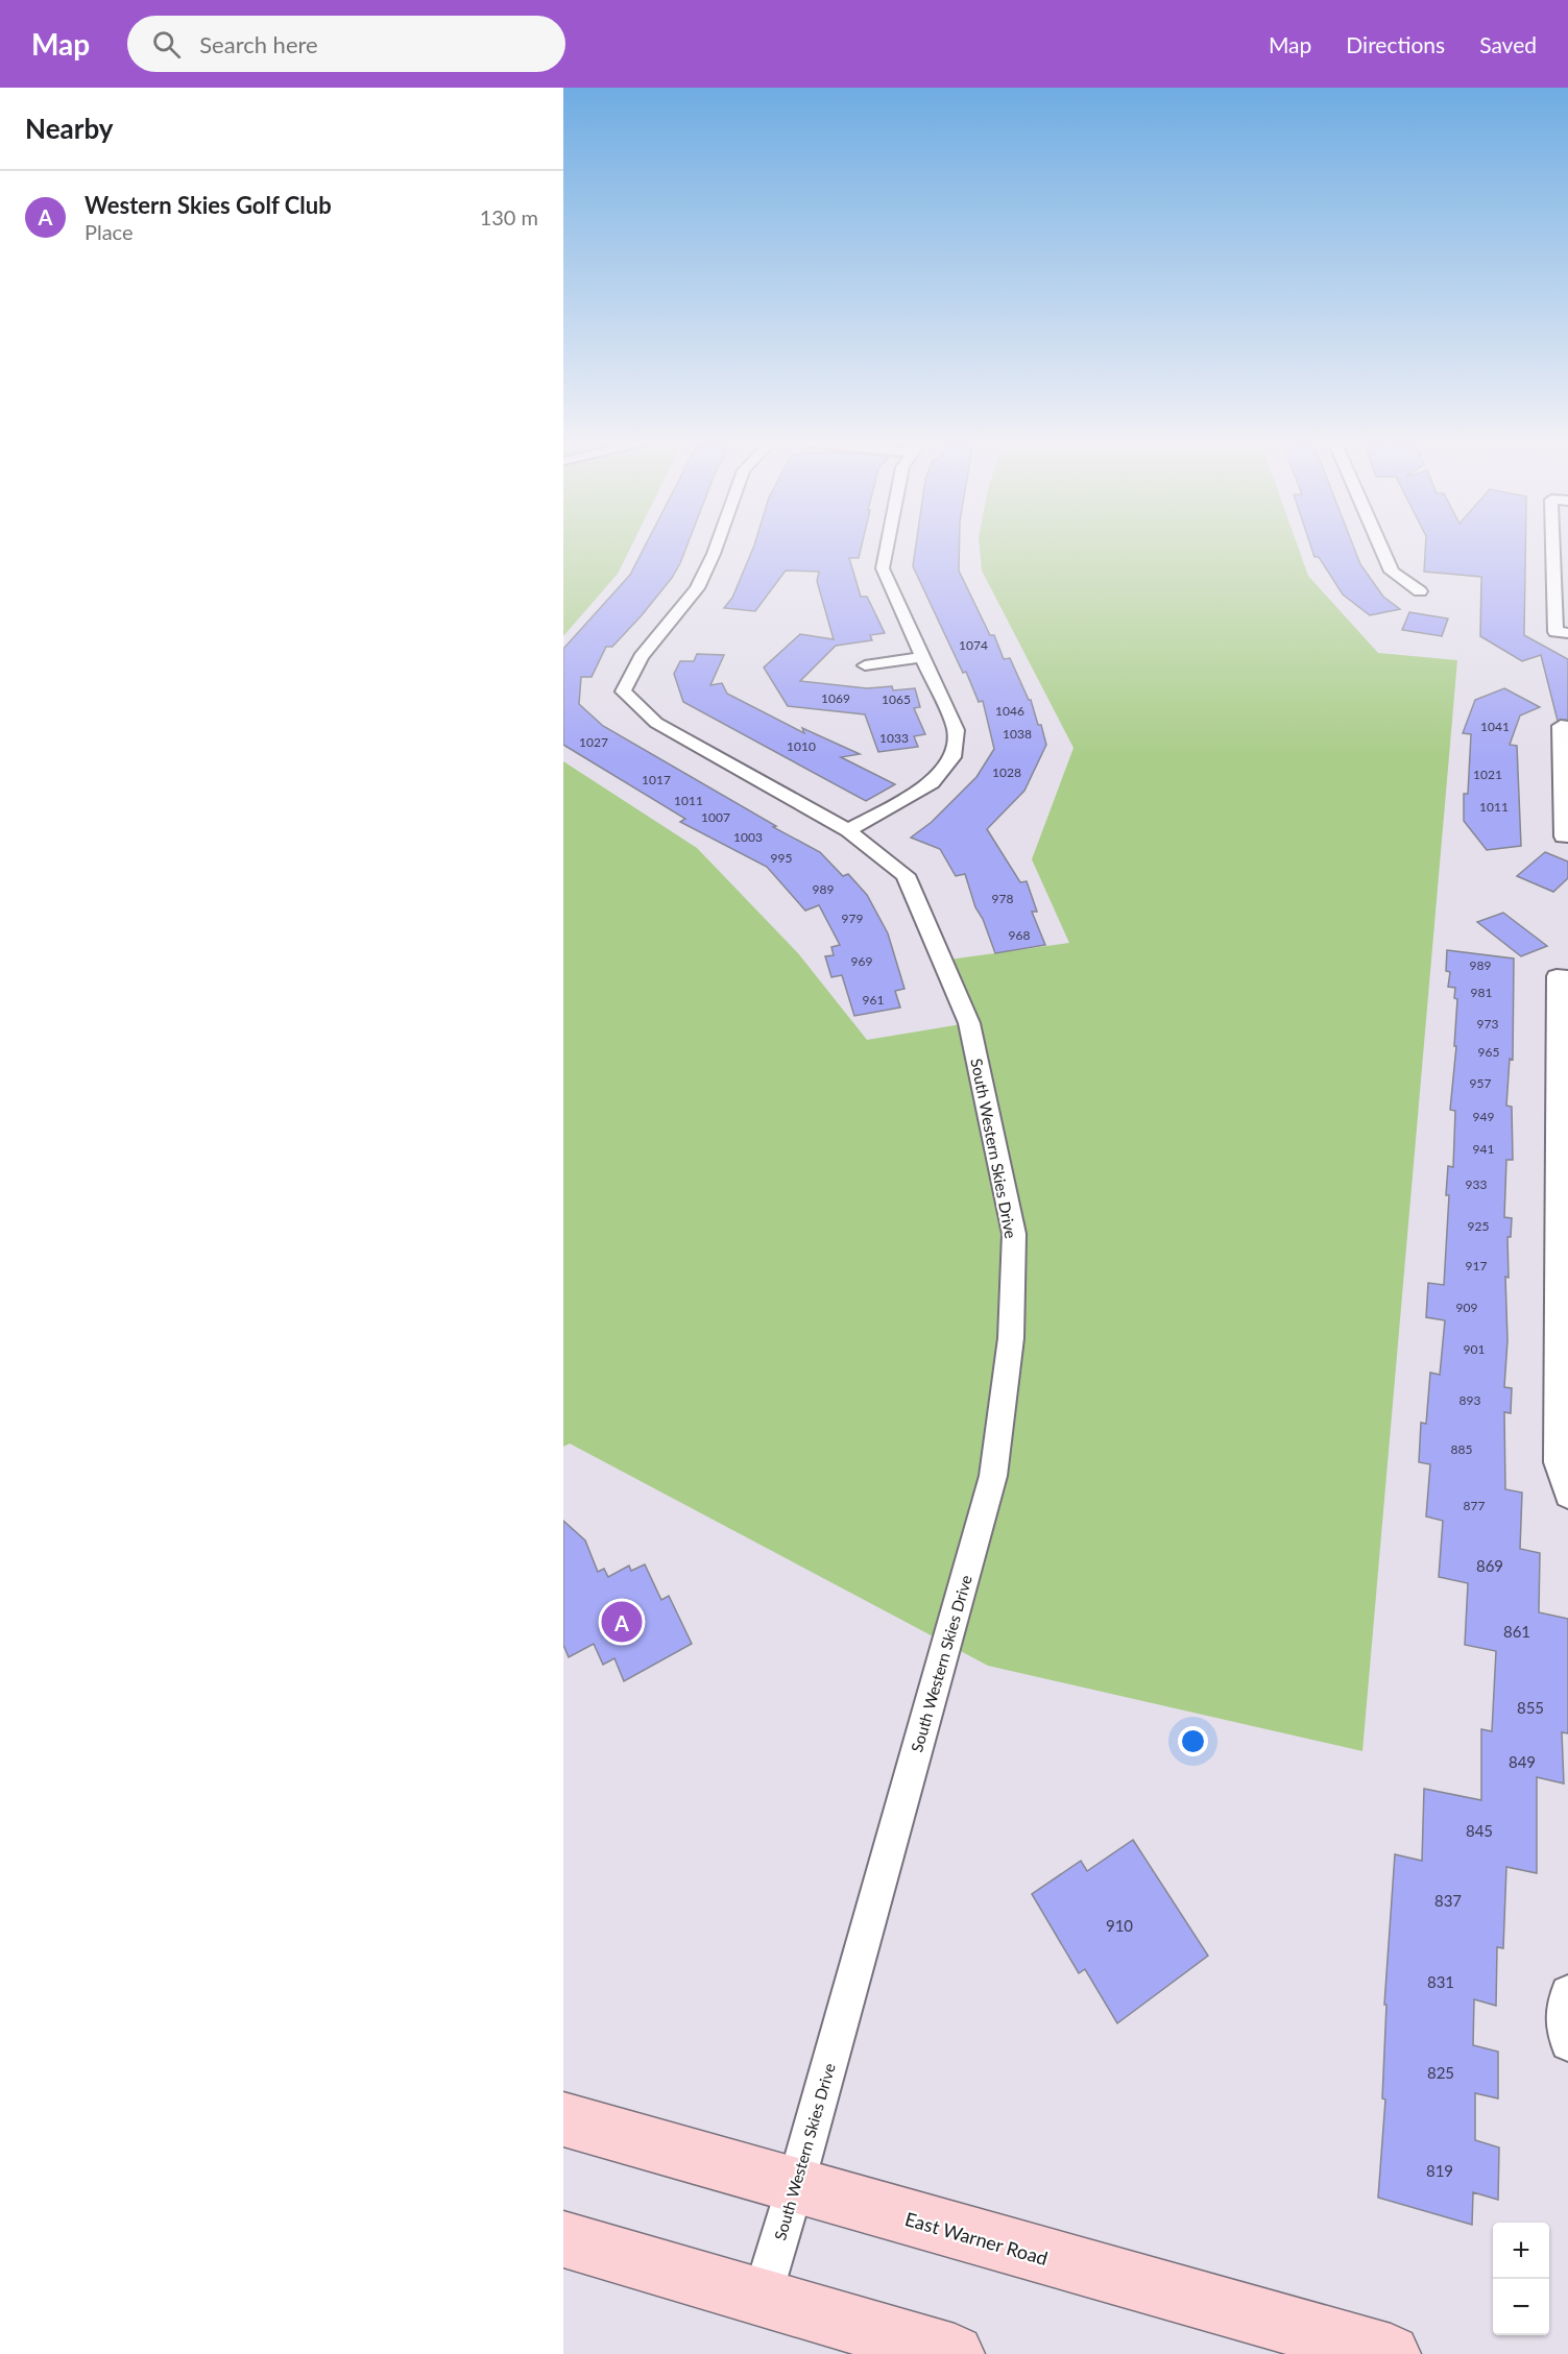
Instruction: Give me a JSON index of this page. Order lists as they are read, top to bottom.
{
  "streets": {
    "main road": ["East Warner Road"],
    "street": ["South Western Skies Drive"]
  },
  "crossings": [
    ["South Western Skies Drive", "East Warner Road"]
  ],
  "house_numbers": [
    "1074",
    "1069",
    "1065",
    "1046",
    "1041",
    "1038",
    "1033",
    "1027",
    "1010",
    "1028",
    "1021",
    "1017",
    "1011",
    "1011",
    "1007",
    "1003",
    "995",
    "989",
    "978",
    "979",
    "968",
    "969",
    "989",
    "981",
    "961",
    "973",
    "965",
    "957",
    "949",
    "941",
    "933",
    "925",
    "917",
    "909",
    "901",
    "893",
    "885",
    "877",
    "869",
    "861",
    "855",
    "849",
    "845",
    "837",
    "910",
    "831",
    "825",
    "819"
  ],
  "page": {
    "header": "Map",
    "search": "Search here",
    "nav": ["Map", "Directions", "Saved"],
    "heading": "Nearby",
    "list": [
      {
        "mark": "A",
        "name": "Western Skies Golf Club",
        "note": "Place",
        "value": "130 m"
      }
    ],
    "pins": "A",
    "map_buttons": ["+", "−"]
  }
}
